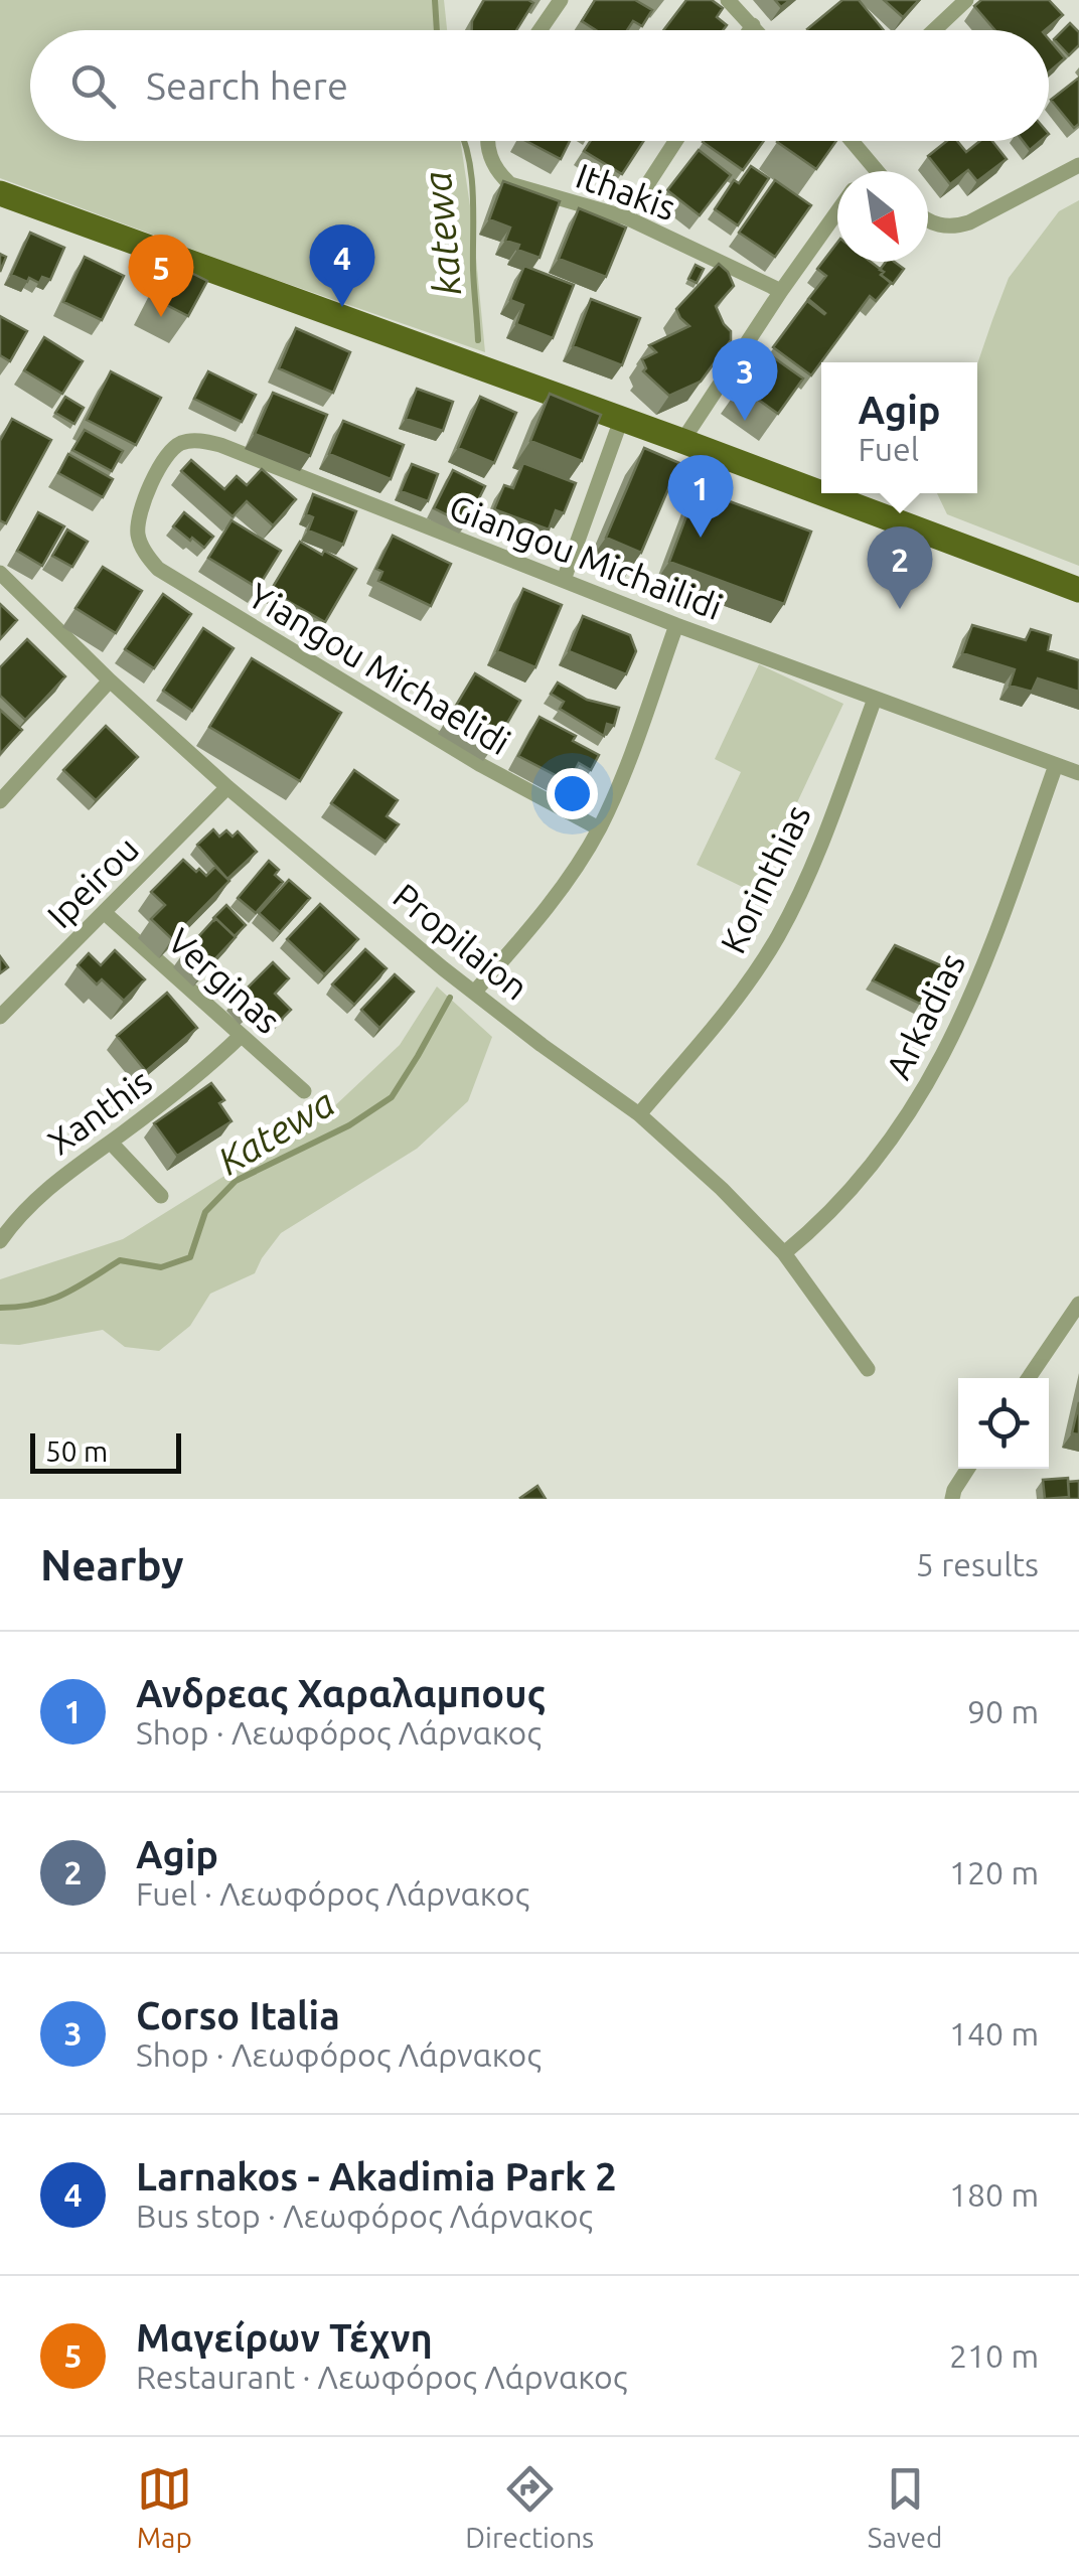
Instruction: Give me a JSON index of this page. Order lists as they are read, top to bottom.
{
  "streets": {
    "street": [
      "Ithakis",
      "Giangou Michailidi",
      "Yiangou Michaelidi",
      "Korinthias",
      "Ipeirou",
      "Propilaion",
      "Verginas",
      "Arkadias",
      "Xanthis"
    ]
  },
  "crossings": [
    ["Giangou Michailidi", "Yiangou Michaelidi"],
    ["Giangou Michailidi", "Korinthias"],
    ["Giangou Michailidi", "Arkadias"],
    ["Korinthias", "Propilaion"],
    ["Ipeirou", "Propilaion"],
    ["Ipeirou", "Verginas"],
    ["Propilaion", "Arkadias"],
    ["Verginas", "Xanthis"]
  ],
  "water": ["katewa", "Katewa"],
  "scale_bar": "50 m",
  "north": "bottom right",
  "page": {
    "search": "Search here",
    "pins": [
      "4",
      "5",
      "3",
      "1",
      "2"
    ],
    "popup": ["Agip", "Fuel"],
    "scale": "50 m",
    "heading": ["Nearby", "5 results"],
    "list": [
      {
        "mark": "1",
        "name": "Ανδρεας Χαραλαμπους",
        "note": "Shop · Λεωφόρος Λάρνακος",
        "value": "90 m"
      },
      {
        "mark": "2",
        "name": "Agip",
        "note": "Fuel · Λεωφόρος Λάρνακος",
        "value": "120 m"
      },
      {
        "mark": "3",
        "name": "Corso Italia",
        "note": "Shop · Λεωφόρος Λάρνακος",
        "value": "140 m"
      },
      {
        "mark": "4",
        "name": "Larnakos - Akadimia Park 2",
        "note": "Bus stop · Λεωφόρος Λάρνακος",
        "value": "180 m"
      },
      {
        "mark": "5",
        "name": "Μαγείρων Τέχνη",
        "note": "Restaurant · Λεωφόρος Λάρνακος",
        "value": "210 m"
      }
    ],
    "nav": ["Map", "Directions", "Saved"]
  }
}
